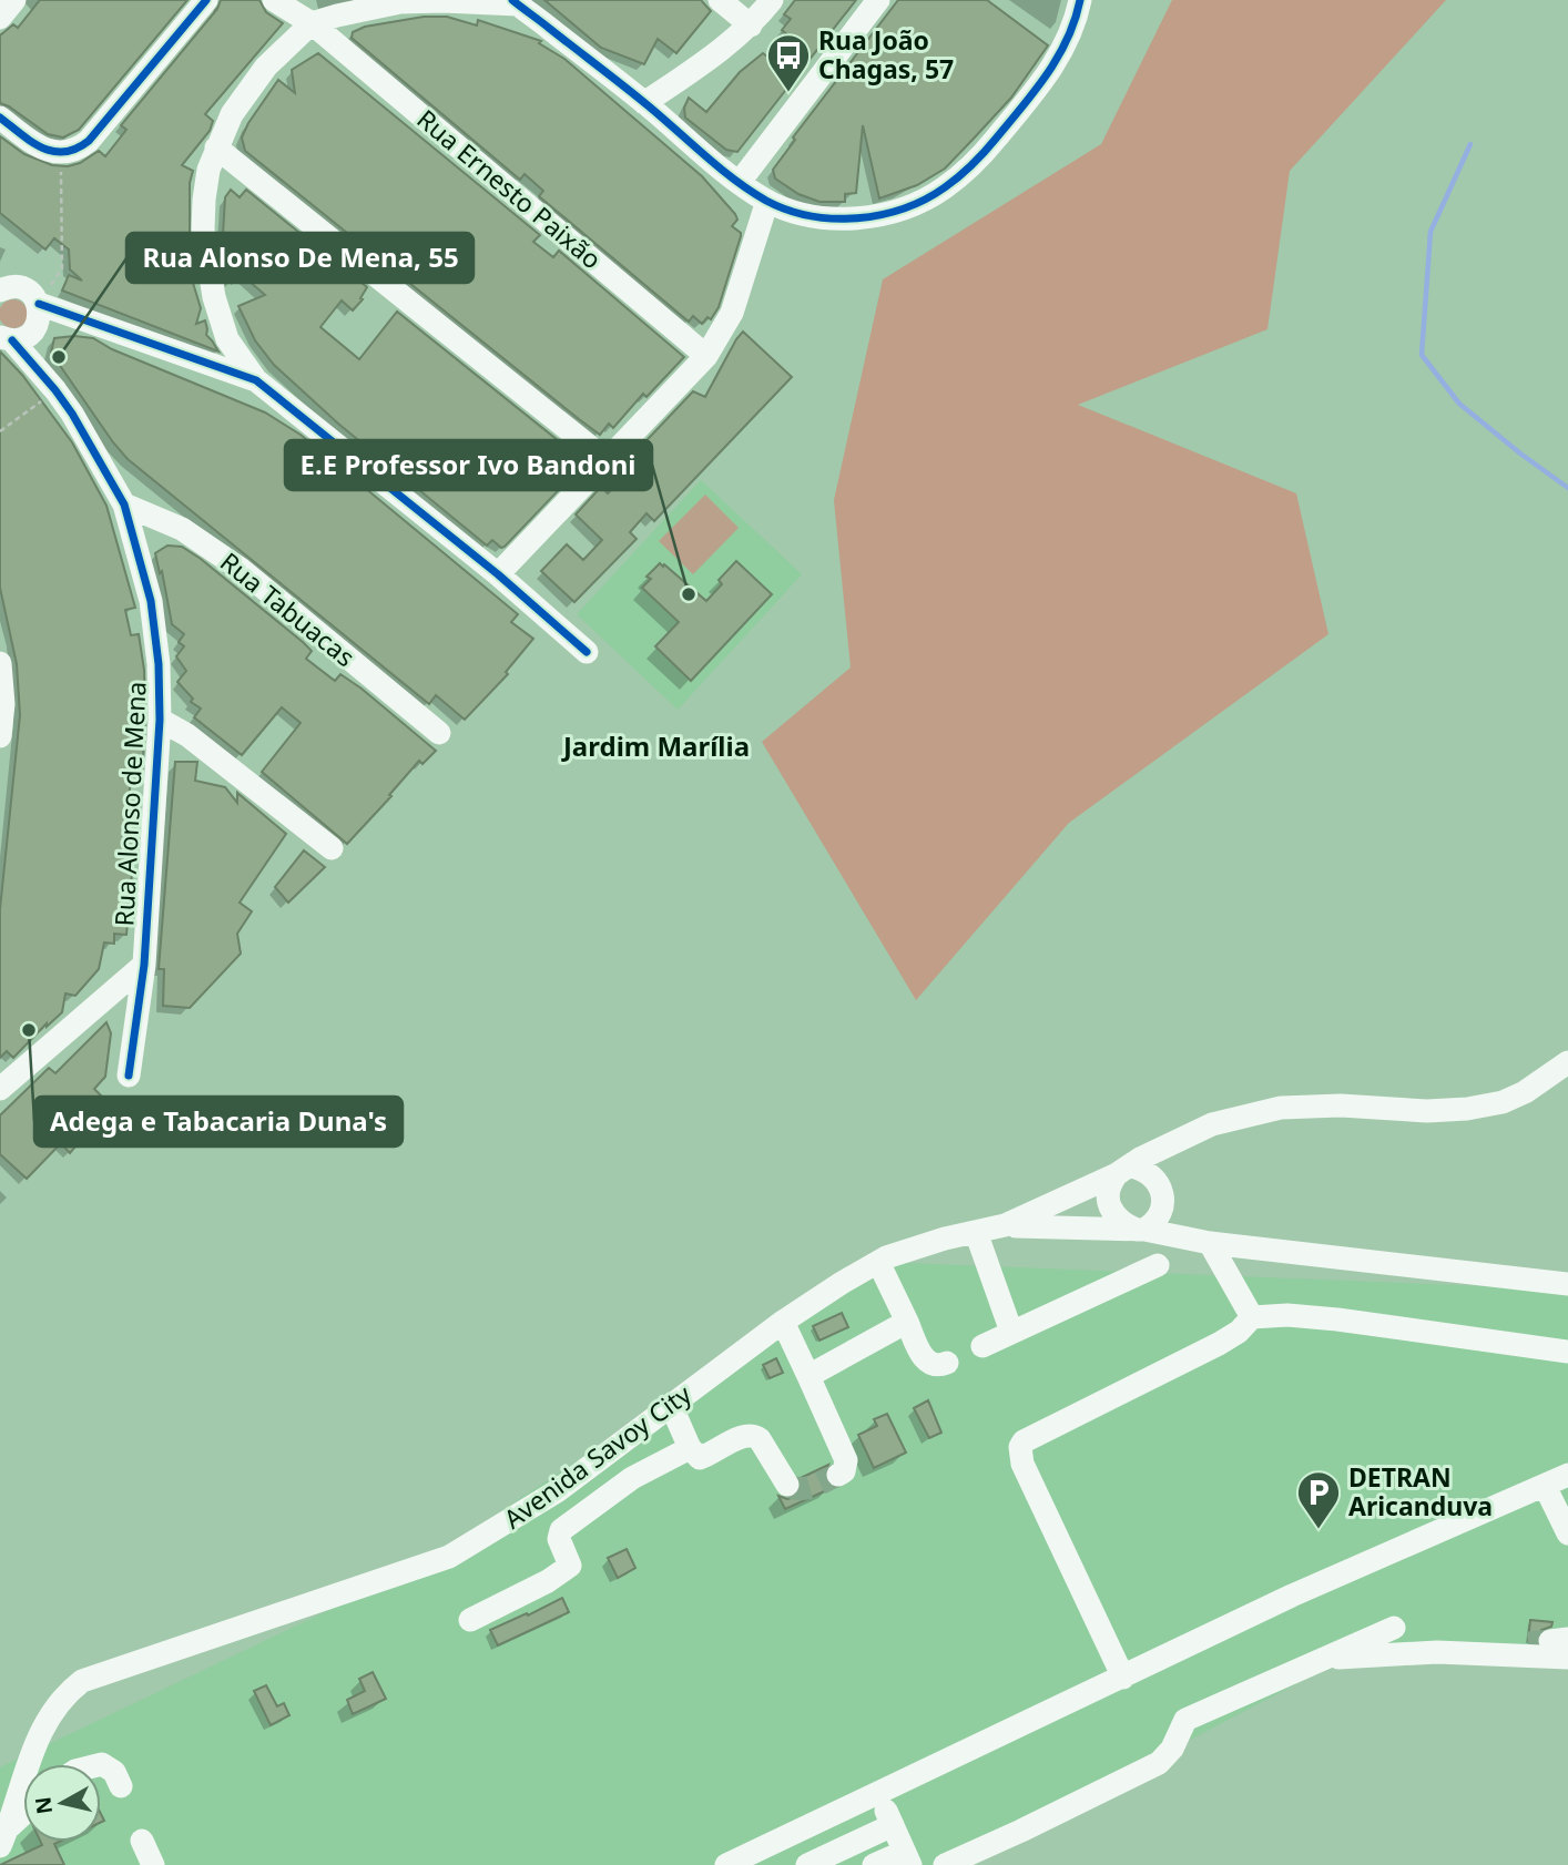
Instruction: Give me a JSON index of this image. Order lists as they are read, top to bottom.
{
  "streets": {
    "street": [
      "Rua Ernesto Paixão",
      "Rua Tabuacas",
      "Rua Alonso de Mena",
      "Avenida Savoy City"
    ]
  },
  "crossings": [
    ["Rua Tabuacas", "Rua Alonso de Mena"]
  ],
  "districts": ["Jardim Marília"],
  "places": {
    "bus stop": ["Rua João Chagas, 57"],
    "other": ["Rua Alonso De Mena, 55", "E.E Professor Ivo Bandoni", "Adega e Tabacaria Duna's"],
    "parking": ["DETRAN Aricanduva"]
  },
  "north": "left"
}
